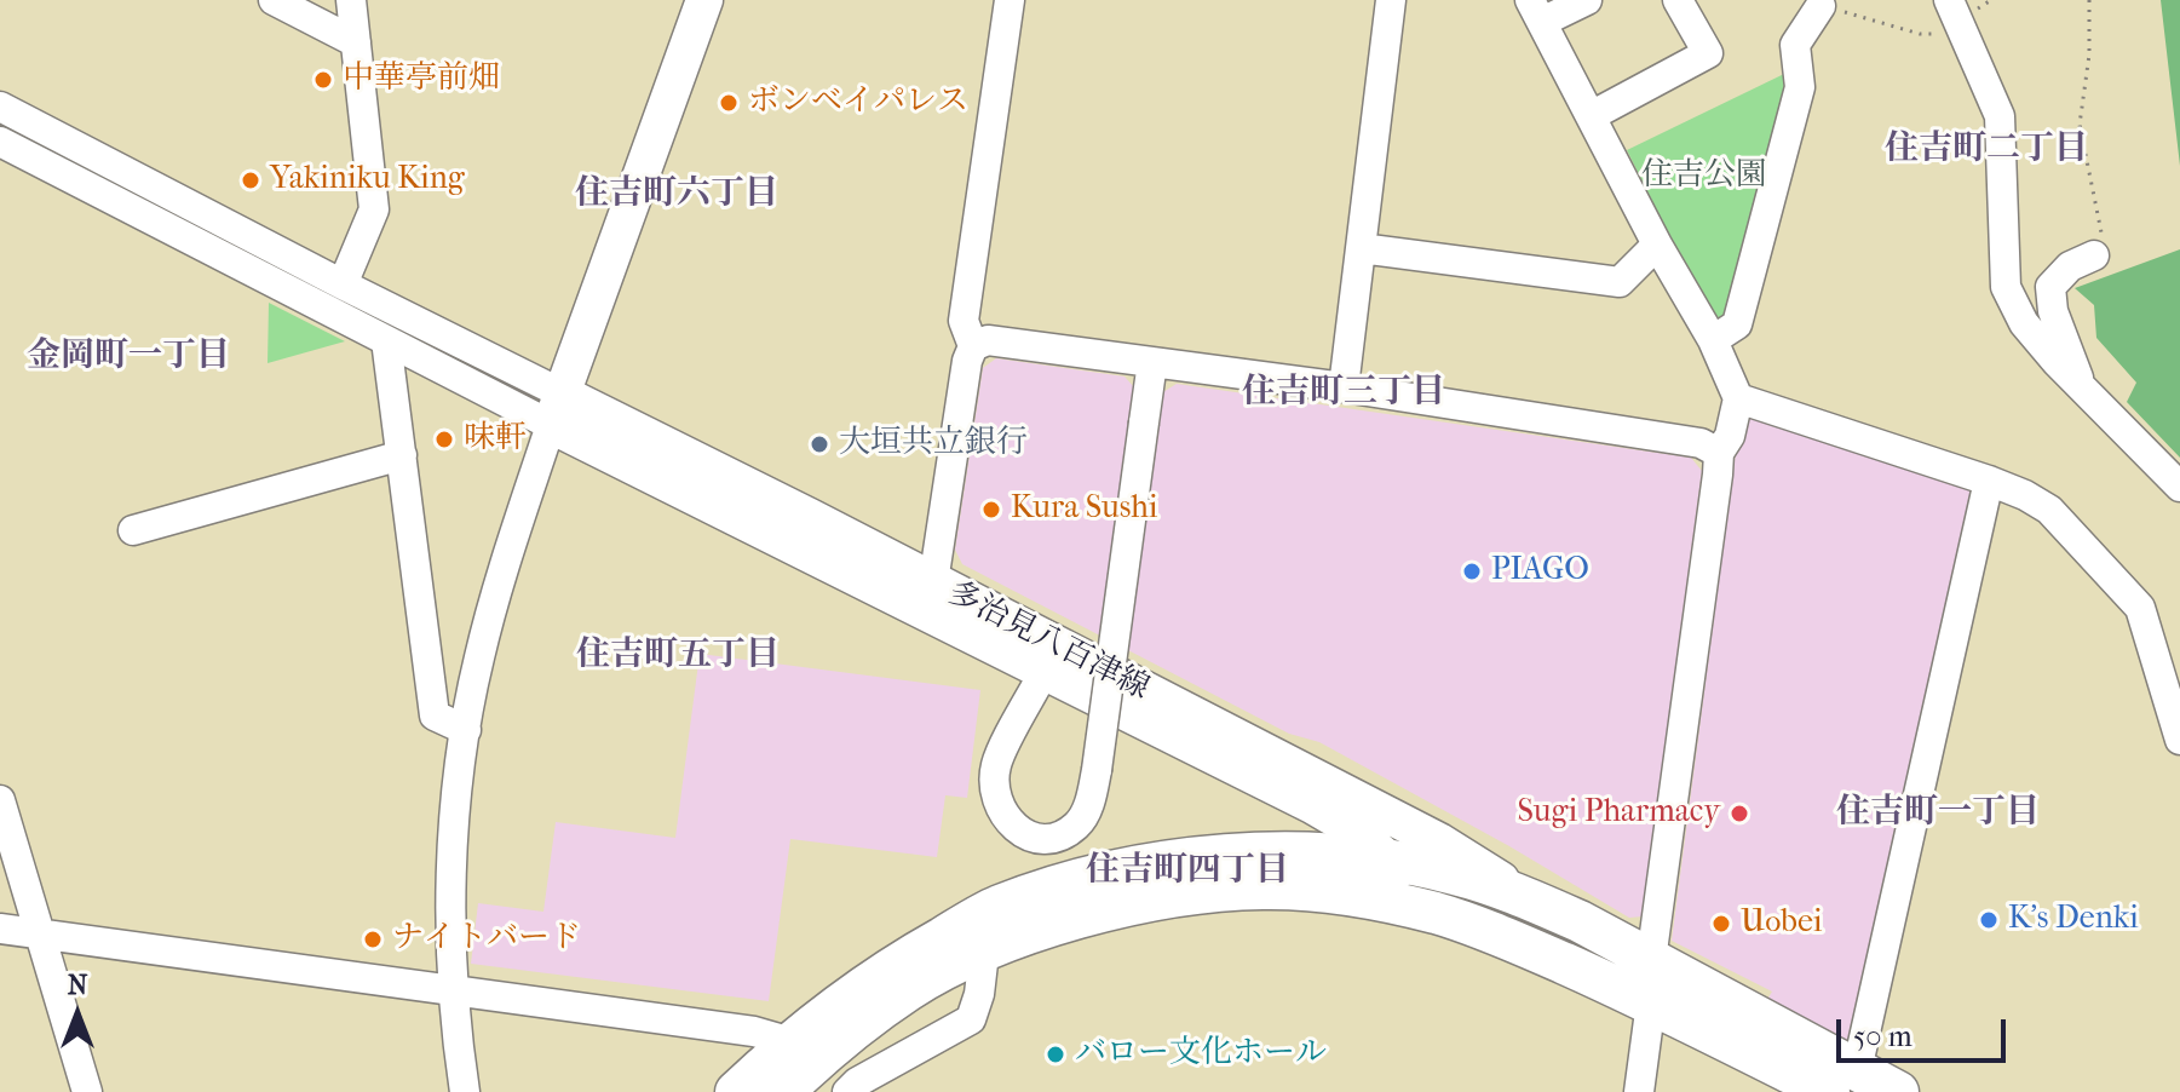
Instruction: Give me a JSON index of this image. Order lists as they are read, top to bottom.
{
  "streets": {
    "main road": ["多治見八百津線"]
  },
  "districts": [
    "住吉町二丁目",
    "住吉町六丁目",
    "金岡町一丁目",
    "住吉町三丁目",
    "住吉町五丁目",
    "住吉町一丁目",
    "住吉町四丁目"
  ],
  "parks": ["住吉公園"],
  "places": [
    "中華亭前畑",
    "ボンベイパレス",
    "Yakiniku King",
    "味軒",
    "大垣共立銀行",
    "Kura Sushi",
    "PIAGO",
    "Sugi Pharmacy",
    "K's Denki",
    "Uobei",
    "ナイトバード",
    "バロー文化ホール"
  ],
  "scale_bar": "50 m",
  "north": "top"
}
